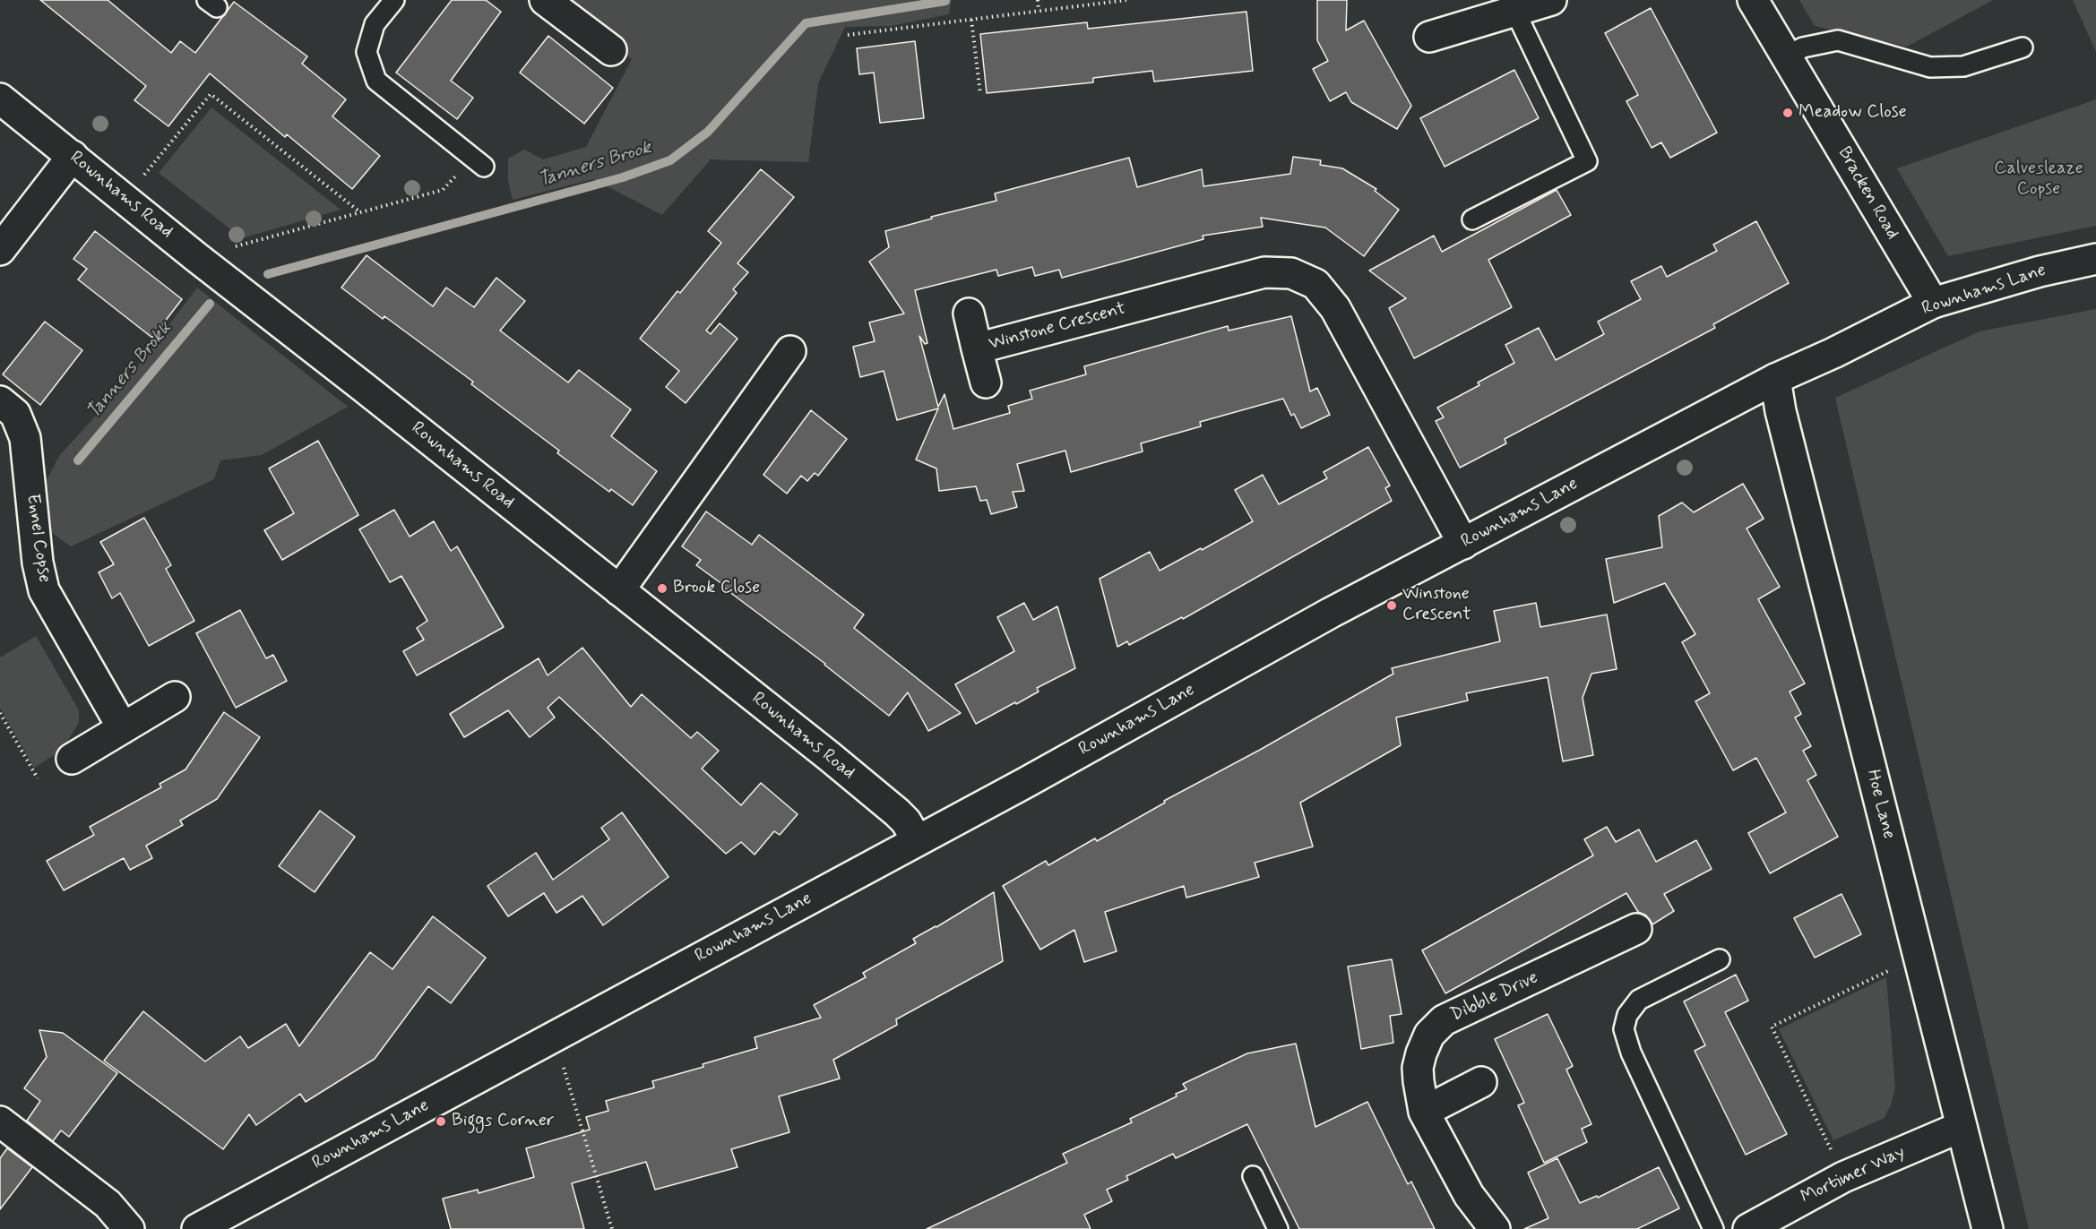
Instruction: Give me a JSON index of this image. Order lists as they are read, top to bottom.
{
  "streets": {
    "street": [
      "Bracken Road",
      "Rownhams Road",
      "Rownhams Lane",
      "Winstone Crescent",
      "Ennel Copse",
      "Hoe Lane",
      "Dibble Drive",
      "Mortimer Way"
    ]
  },
  "crossings": [
    ["Bracken Road", "Rownhams Lane"],
    ["Rownhams Road", "Rownhams Lane"],
    ["Rownhams Lane", "Winstone Crescent"],
    ["Rownhams Lane", "Hoe Lane"],
    ["Hoe Lane", "Mortimer Way"]
  ],
  "water": ["Tanners Brook", "Tanners Brokk"],
  "parks": ["Calvesleaze Copse"],
  "places": [
    "Meadow Close",
    "Brook Close",
    "Winstone Crescent",
    "Biggs Corner"
  ]
}
